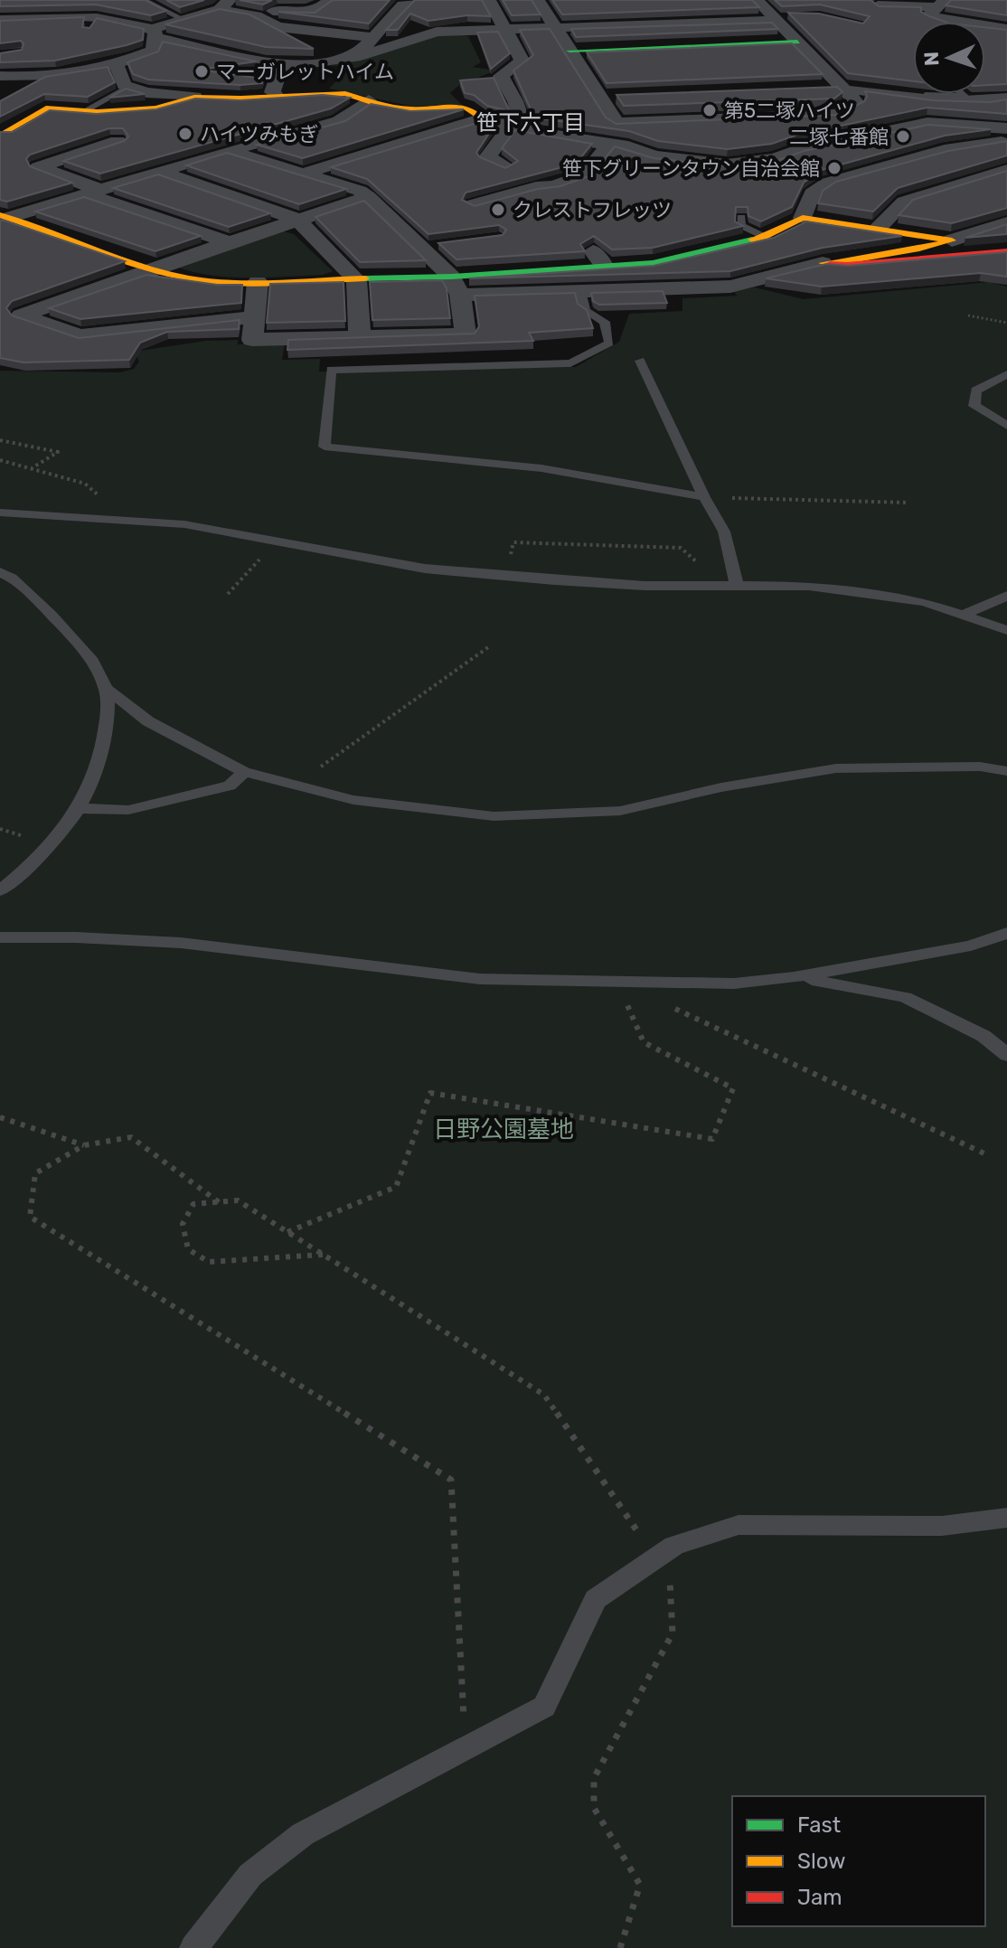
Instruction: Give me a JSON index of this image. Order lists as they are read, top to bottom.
{
  "districts": ["笹下六丁目"],
  "parks": ["日野公園墓地"],
  "places": [
    "マーガレットハイム",
    "第5二塚ハイツ",
    "ハイツみもぎ",
    "二塚七番館",
    "笹下グリーンタウン自治会館",
    "クレストフレッツ"
  ],
  "legend": ["Fast", "Slow", "Jam"],
  "north": "left"
}
